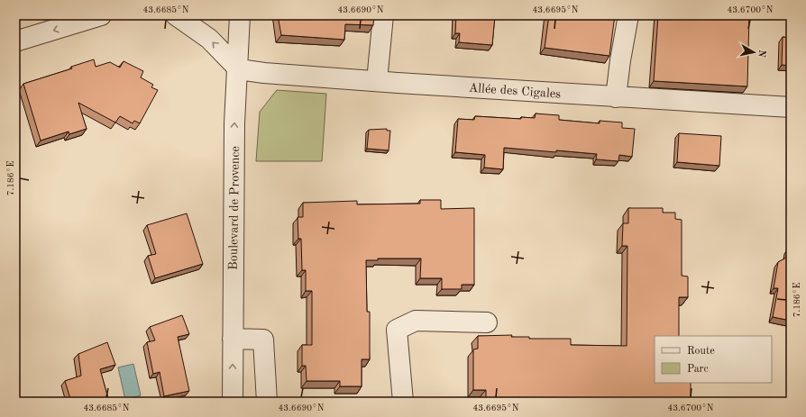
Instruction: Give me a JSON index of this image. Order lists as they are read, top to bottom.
{
  "streets": {
    "street": ["Allée des Cigales", "Boulevard de Provence"]
  },
  "crossings": [
    ["Allée des Cigales", "Boulevard de Provence"]
  ],
  "one_way": ["Boulevard de Provence"],
  "legend": ["Route", "Parc"],
  "north": "right",
  "coordinates": [
    "43.6685°N",
    "43.6690°N",
    "43.6695°N",
    "43.6700°N",
    "7.186°E"
  ]
}
